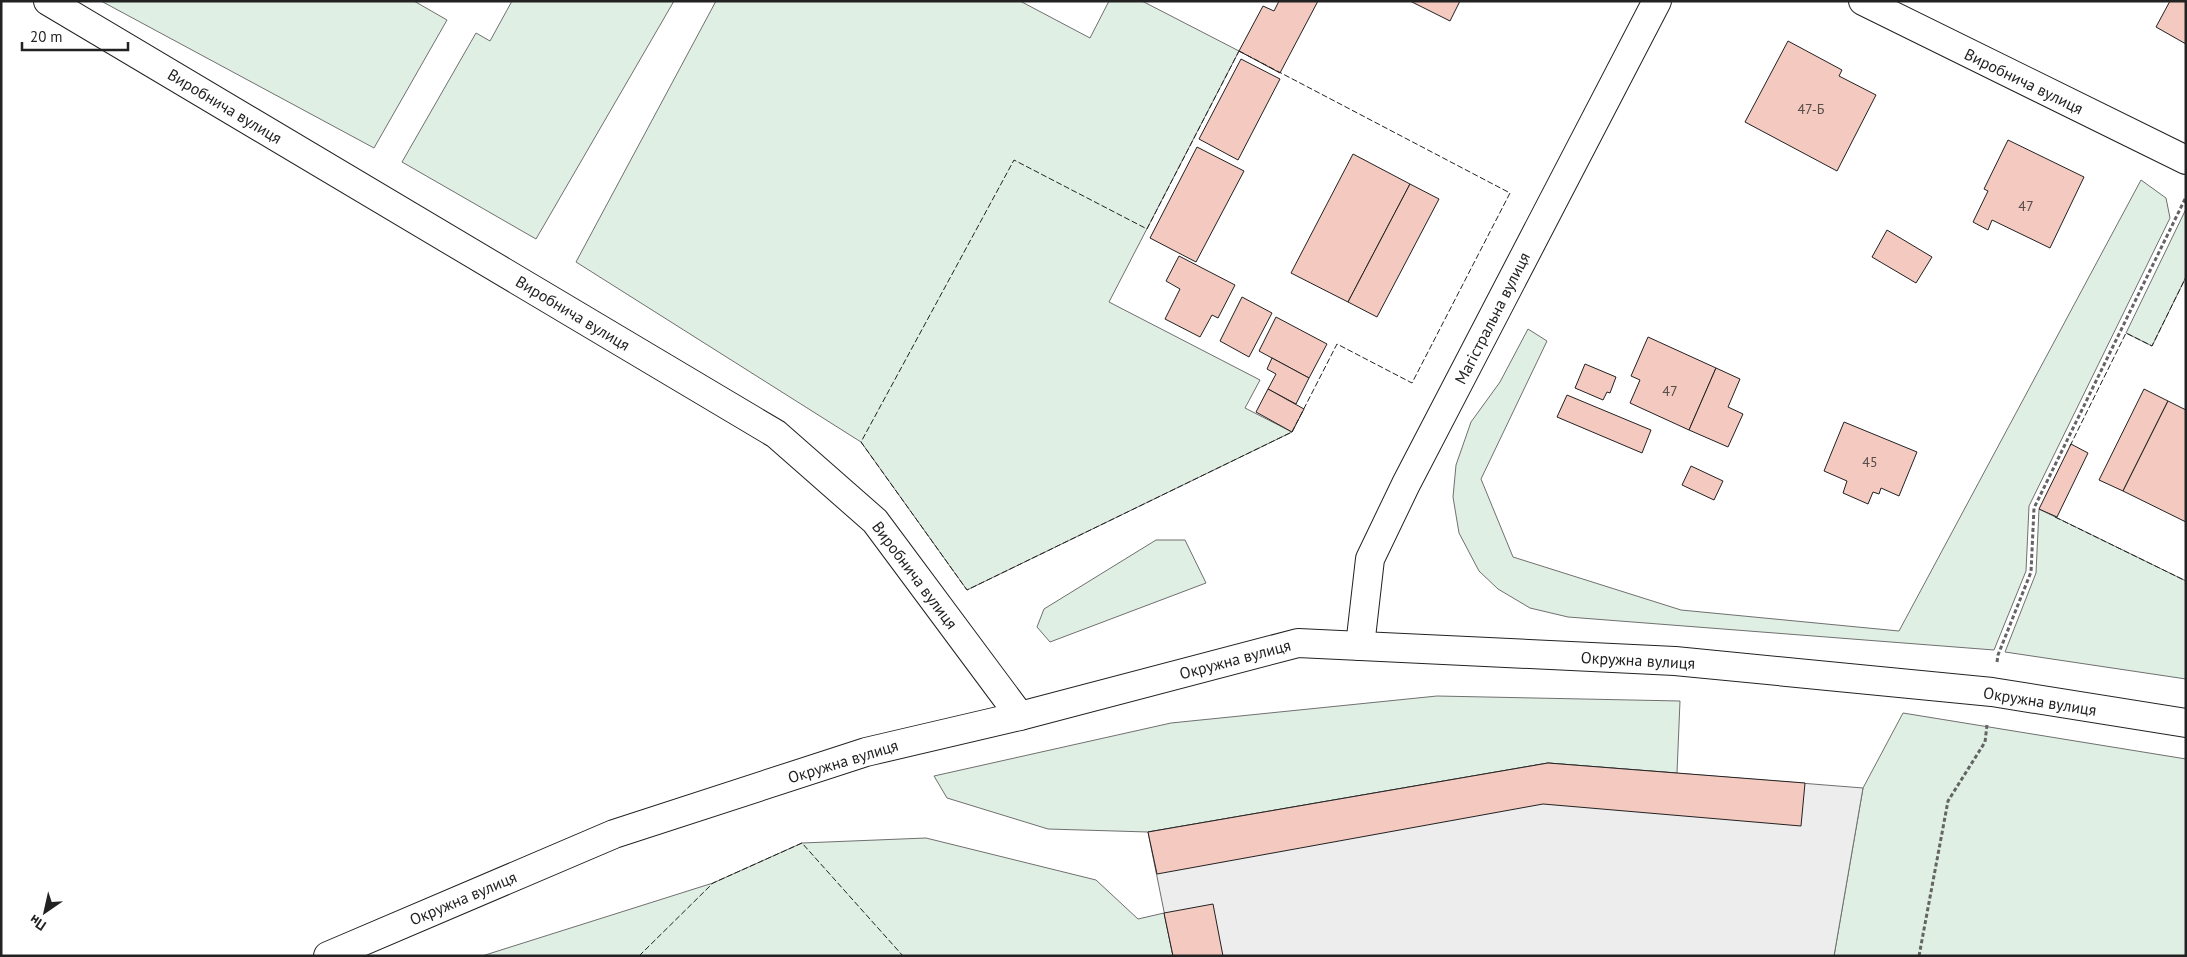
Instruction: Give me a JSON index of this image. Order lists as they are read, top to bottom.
{
  "streets": {
    "street": ["Виробнича вулиця", "Магістральна вулиця", "Окружна вулиця"]
  },
  "crossings": [
    ["Виробнича вулиця", "Окружна вулиця"],
    ["Магістральна вулиця", "Окружна вулиця"]
  ],
  "house_numbers": [
    "47-Б",
    "47",
    "47",
    "45"
  ],
  "scale_bar": "20 m",
  "north": "bottom left"
}
